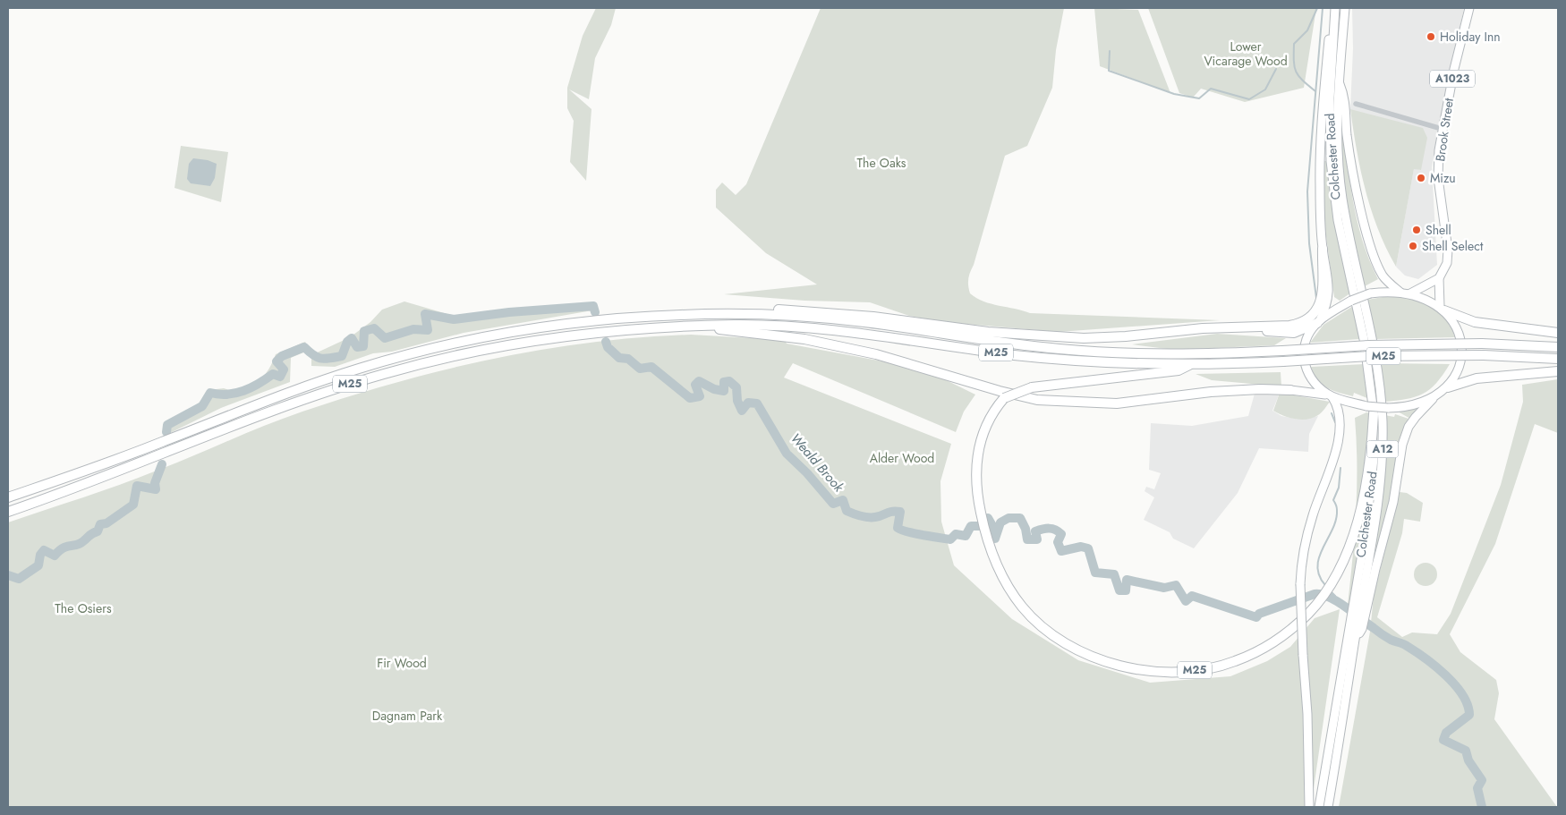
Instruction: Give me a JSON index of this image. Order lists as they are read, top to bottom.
{
  "streets": {
    "highway": ["M25"],
    "main road": [
      "A1023",
      "Brook Street",
      "Colchester Road",
      "A12"
    ]
  },
  "crossings": [
    ["Brook Street", "M25"],
    ["Brook Street", "A12"],
    ["Colchester Road", "M25"],
    ["Colchester Road", "A12"],
    ["M25", "A12"]
  ],
  "water": ["Weald Brook"],
  "parks": [
    "Lower Vicarage Wood",
    "The Oaks",
    "Alder Wood",
    "The Osiers",
    "Fir Wood",
    "Dagnam Park"
  ],
  "places": [
    "Holiday Inn",
    "Mizu",
    "Shell",
    "Shell Select"
  ]
}
